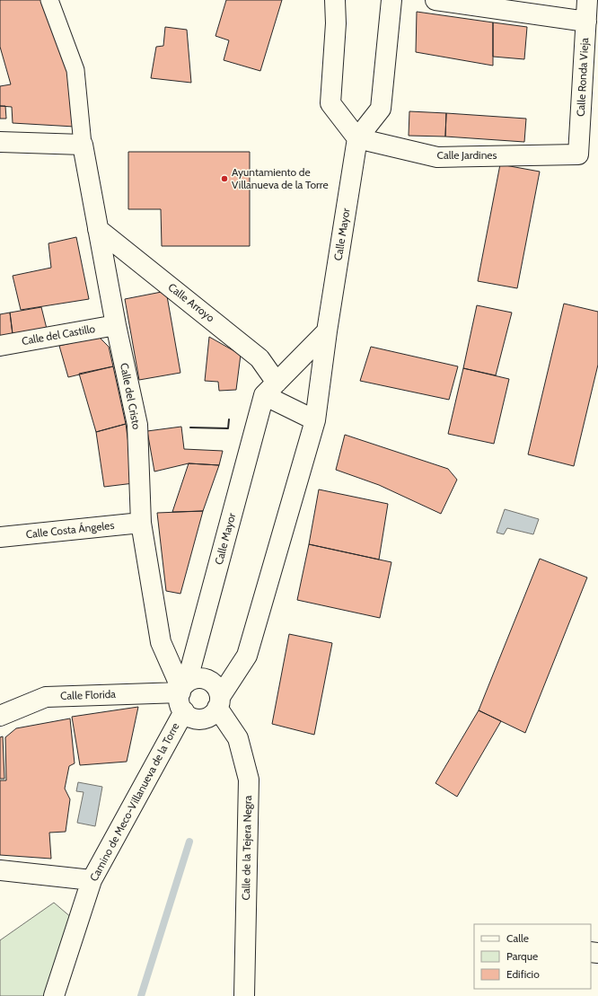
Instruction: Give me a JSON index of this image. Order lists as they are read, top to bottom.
{
  "streets": {
    "street": [
      "Calle Ronda Vieja",
      "Calle Jardines",
      "Calle Mayor",
      "Calle Arroyo",
      "Calle del Castillo",
      "Calle del Cristo",
      "Calle Costa Ángeles",
      "Calle Florida",
      "Camino de Meco-Villanueva de la Torre",
      "Calle de la Tejera Negra"
    ]
  },
  "crossings": [
    ["Calle Ronda Vieja", "Calle Jardines"],
    ["Calle Jardines", "Calle Mayor"],
    ["Calle Mayor", "Calle Arroyo"],
    ["Calle Mayor", "Calle del Cristo"],
    ["Calle Mayor", "Calle Florida"],
    ["Calle Mayor", "Camino de Meco-Villanueva de la Torre"],
    ["Calle Mayor", "Calle de la Tejera Negra"],
    ["Calle Arroyo", "Calle del Cristo"],
    ["Calle del Castillo", "Calle del Cristo"],
    ["Calle del Cristo", "Calle Costa Ángeles"],
    ["Calle del Cristo", "Calle Florida"],
    ["Calle del Cristo", "Camino de Meco-Villanueva de la Torre"],
    ["Calle del Cristo", "Calle de la Tejera Negra"],
    ["Calle Florida", "Camino de Meco-Villanueva de la Torre"],
    ["Calle Florida", "Calle de la Tejera Negra"],
    ["Camino de Meco-Villanueva de la Torre", "Calle de la Tejera Negra"]
  ],
  "places": ["Ayuntamiento de Villanueva de la Torre"],
  "legend": ["Calle", "Parque", "Edificio"]
}
